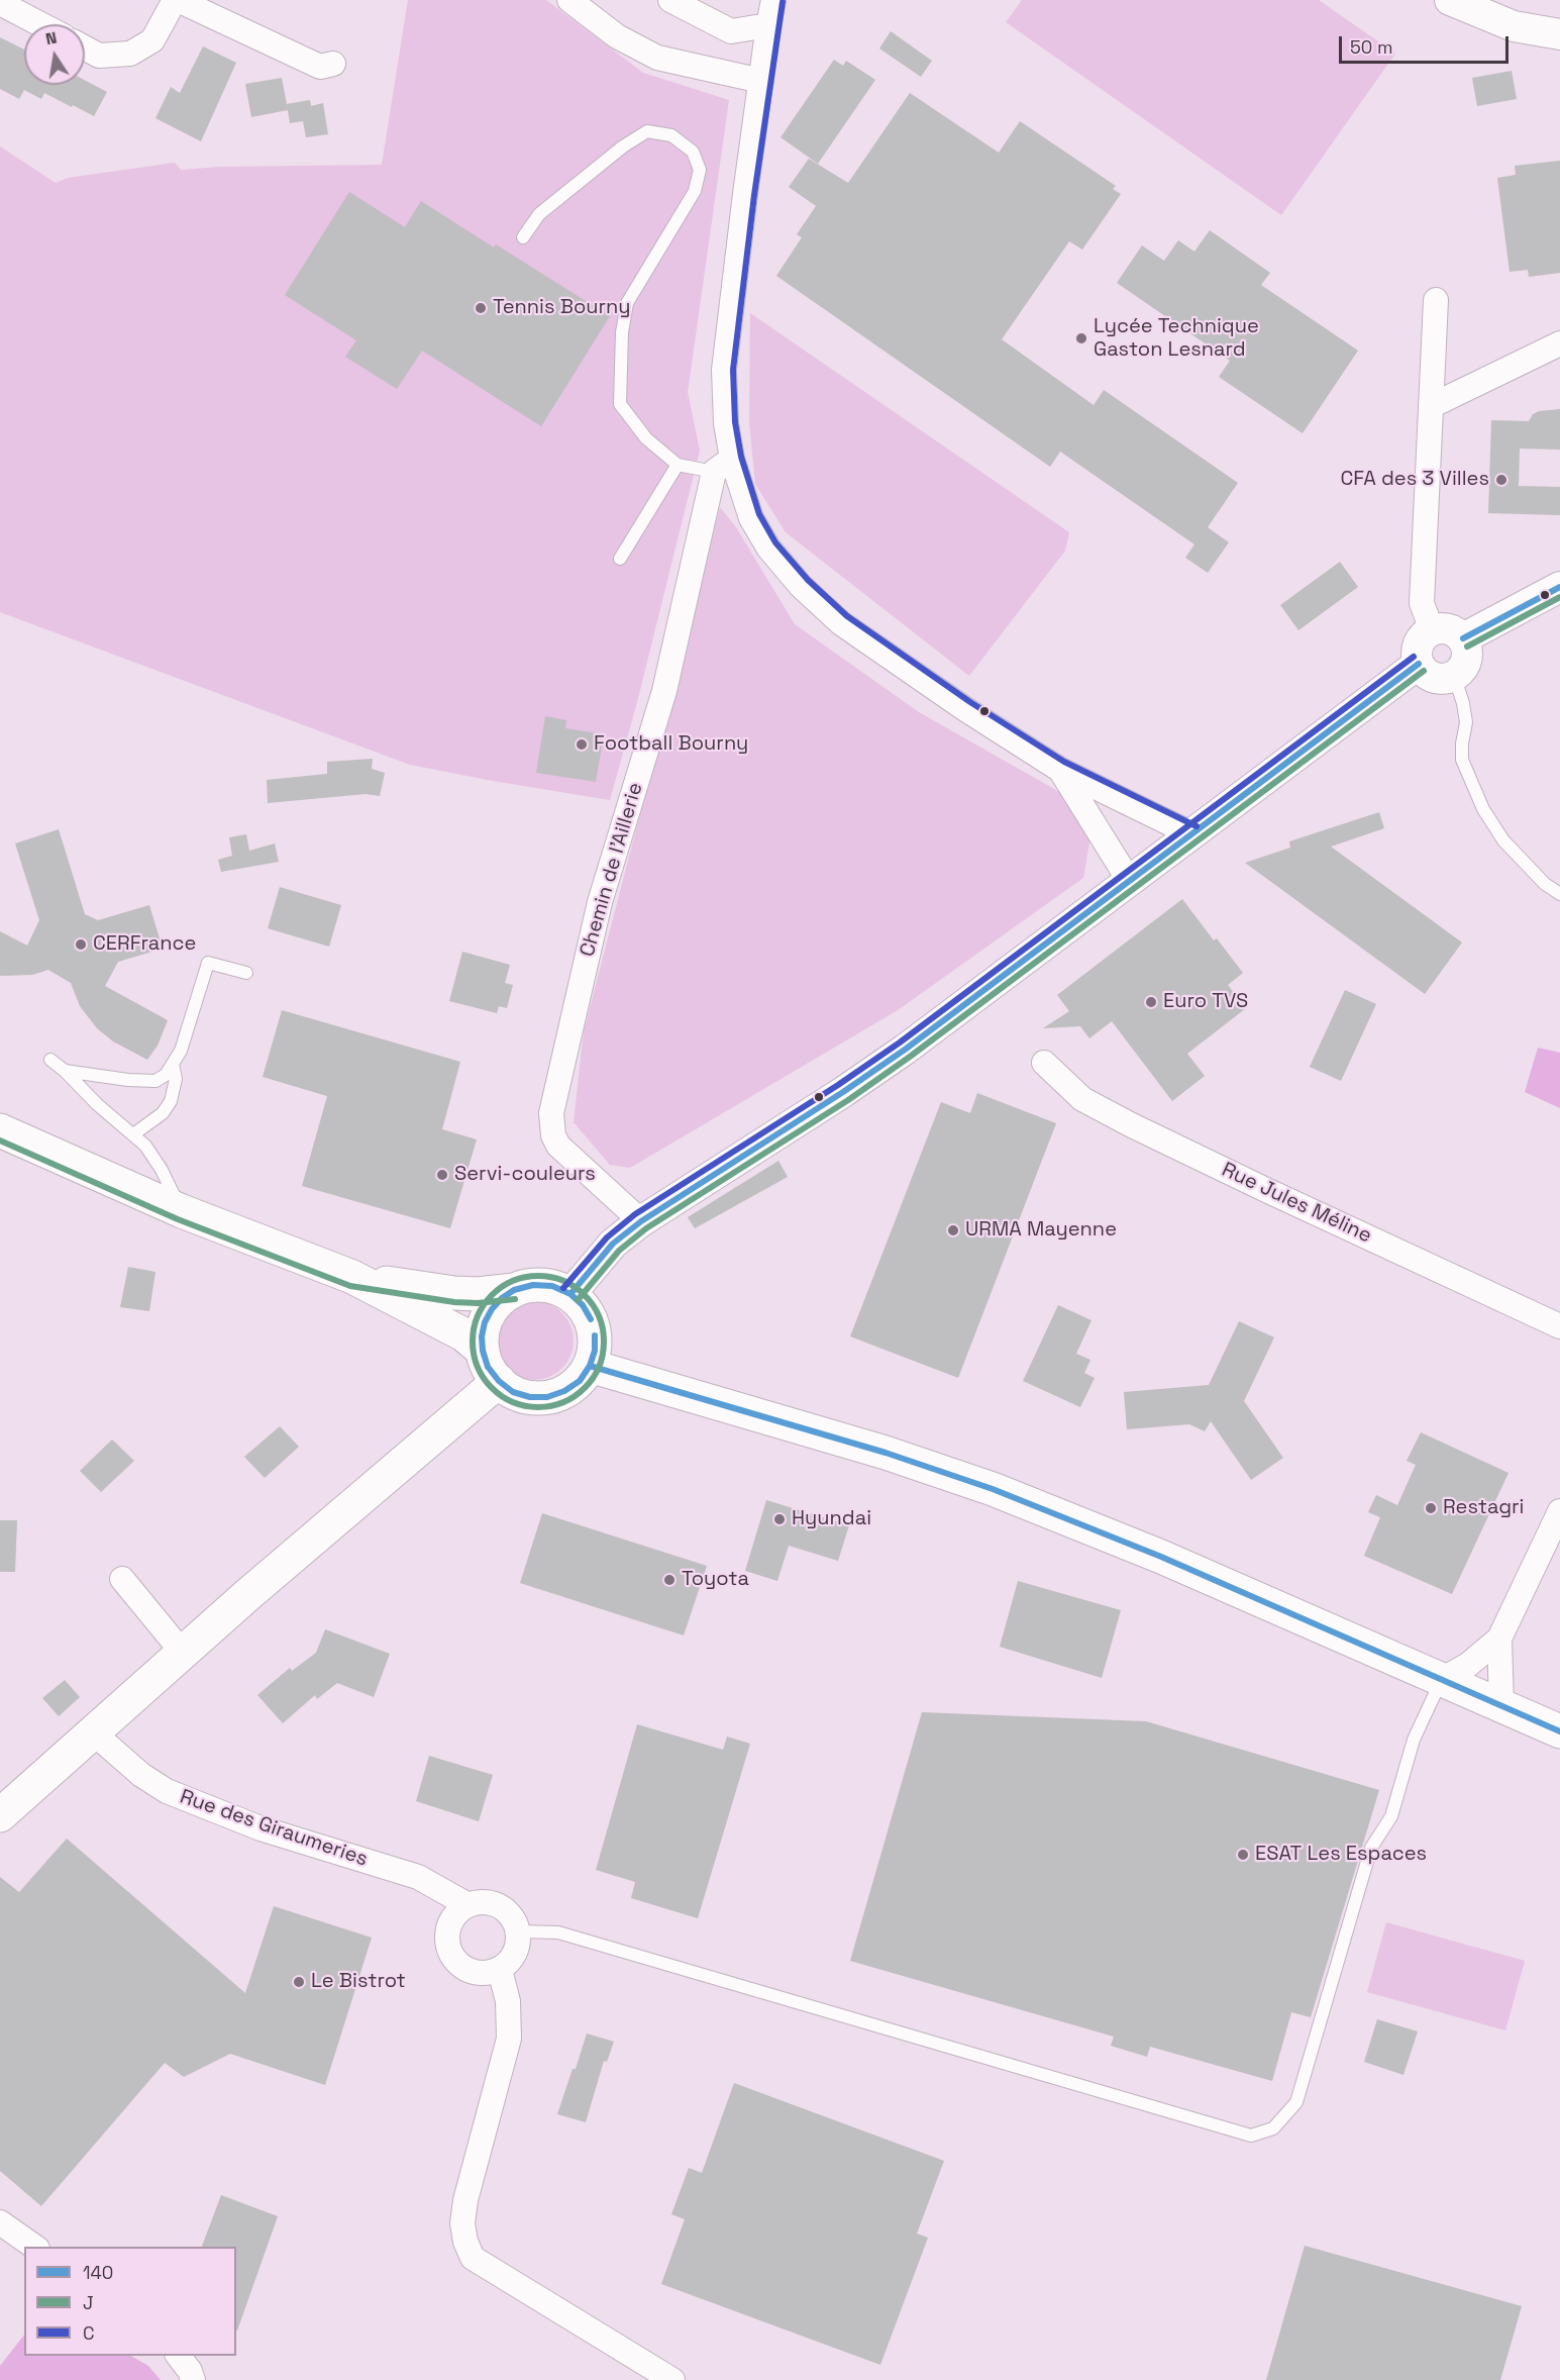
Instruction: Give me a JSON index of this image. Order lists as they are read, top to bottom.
{
  "streets": {
    "street": ["Chemin de l'Aillerie", "Rue Jules Méline", "Rue des Giraumeries"]
  },
  "places": [
    "Tennis Bourny",
    "Lycée Technique Gaston Lesnard",
    "CFA des 3 Villes",
    "Football Bourny",
    "CERFrance",
    "Euro TVS",
    "Servi-couleurs",
    "URMA Mayenne",
    "Restagri",
    "Hyundai",
    "Toyota",
    "ESAT Les Espaces",
    "Le Bistrot"
  ],
  "lines": ["transit line C", "transit line 140", "transit line J"],
  "legend": ["140", "J", "C"],
  "scale_bar": "50 m",
  "north": "top"
}
